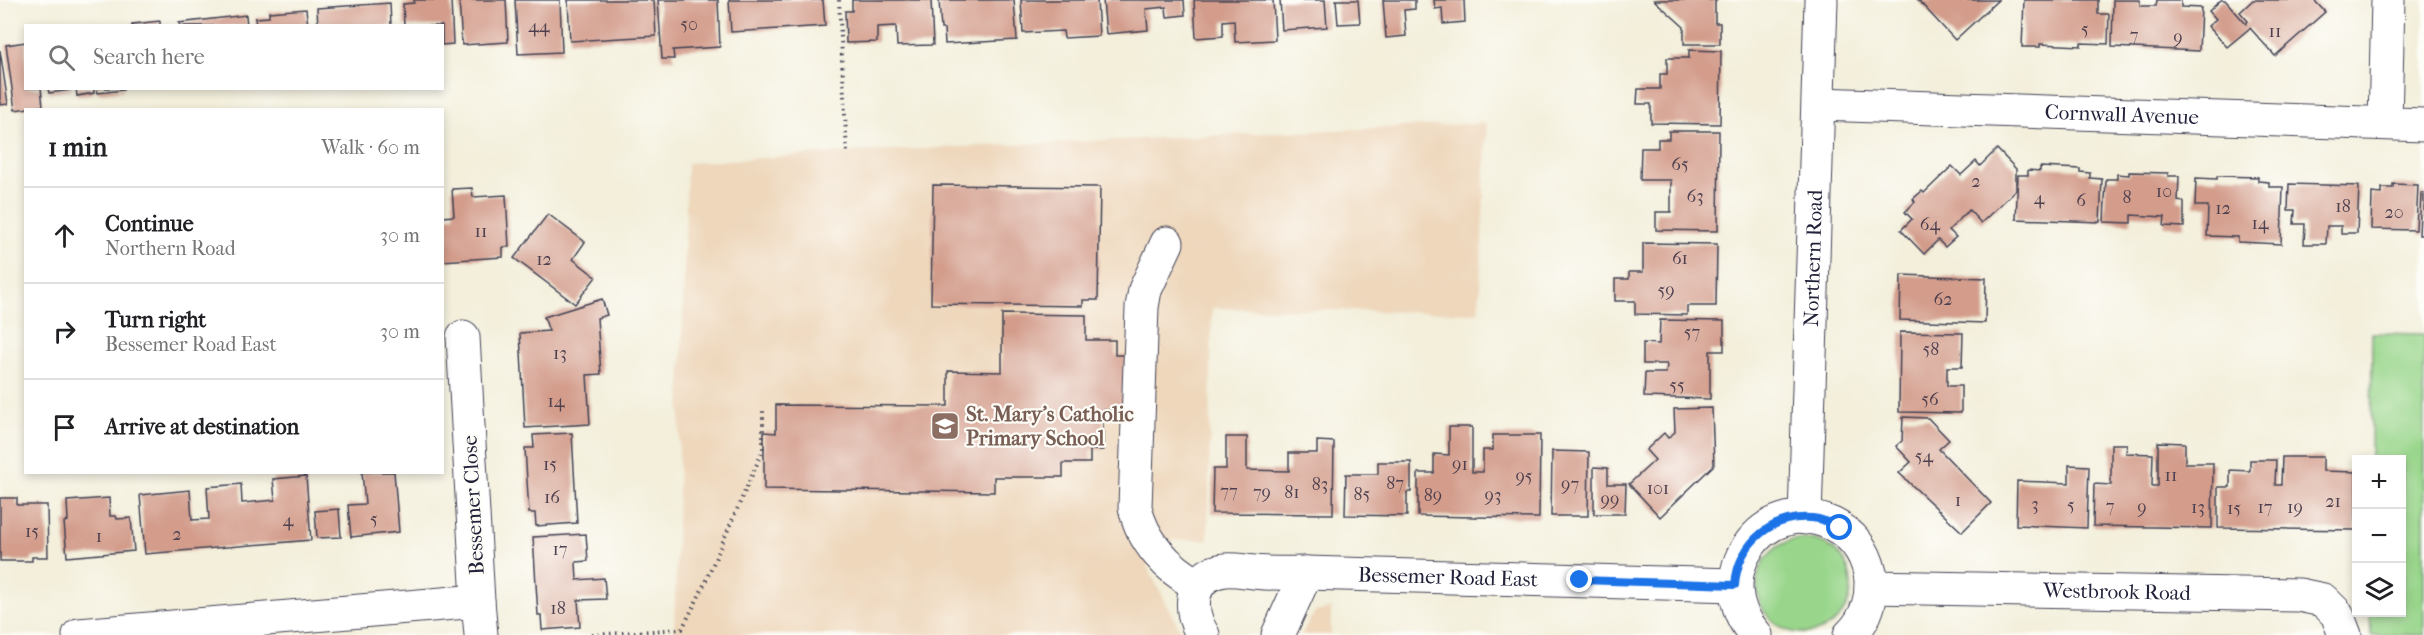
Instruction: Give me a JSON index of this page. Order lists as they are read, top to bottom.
{
  "streets": {
    "street": [
      "Cornwall Avenue",
      "Northern Road",
      "Bessemer Close",
      "Bessemer Road East",
      "Westbrook Road"
    ]
  },
  "crossings": [
    ["Cornwall Avenue", "Northern Road"]
  ],
  "places": {
    "school or university": ["St. Mary's Catholic Primary School"]
  },
  "house_numbers": [
    "50",
    "44",
    "5",
    "11",
    "7",
    "9",
    "65",
    "2",
    "10",
    "63",
    "8",
    "4",
    "6",
    "18",
    "12",
    "20",
    "14",
    "64",
    "11",
    "61",
    "12",
    "59",
    "62",
    "57",
    "58",
    "13",
    "55",
    "56",
    "14",
    "54",
    "15",
    "91",
    "11",
    "95",
    "87",
    "83",
    "97",
    "101",
    "77",
    "79",
    "81",
    "85",
    "89",
    "93",
    "16",
    "99",
    "1",
    "21",
    "3",
    "5",
    "7",
    "9",
    "13",
    "17",
    "19",
    "15",
    "5",
    "4",
    "15",
    "2",
    "1",
    "17",
    "18"
  ],
  "page": {
    "search": "Search here",
    "heading": ["1 min", "Walk · 60 m"],
    "list": [
      ["Continue", "Northern Road", "30 m"],
      ["Turn right", "Bessemer Road East", "30 m"],
      "Arrive at destination"
    ],
    "map_buttons": ["+", "−"]
  }
}
